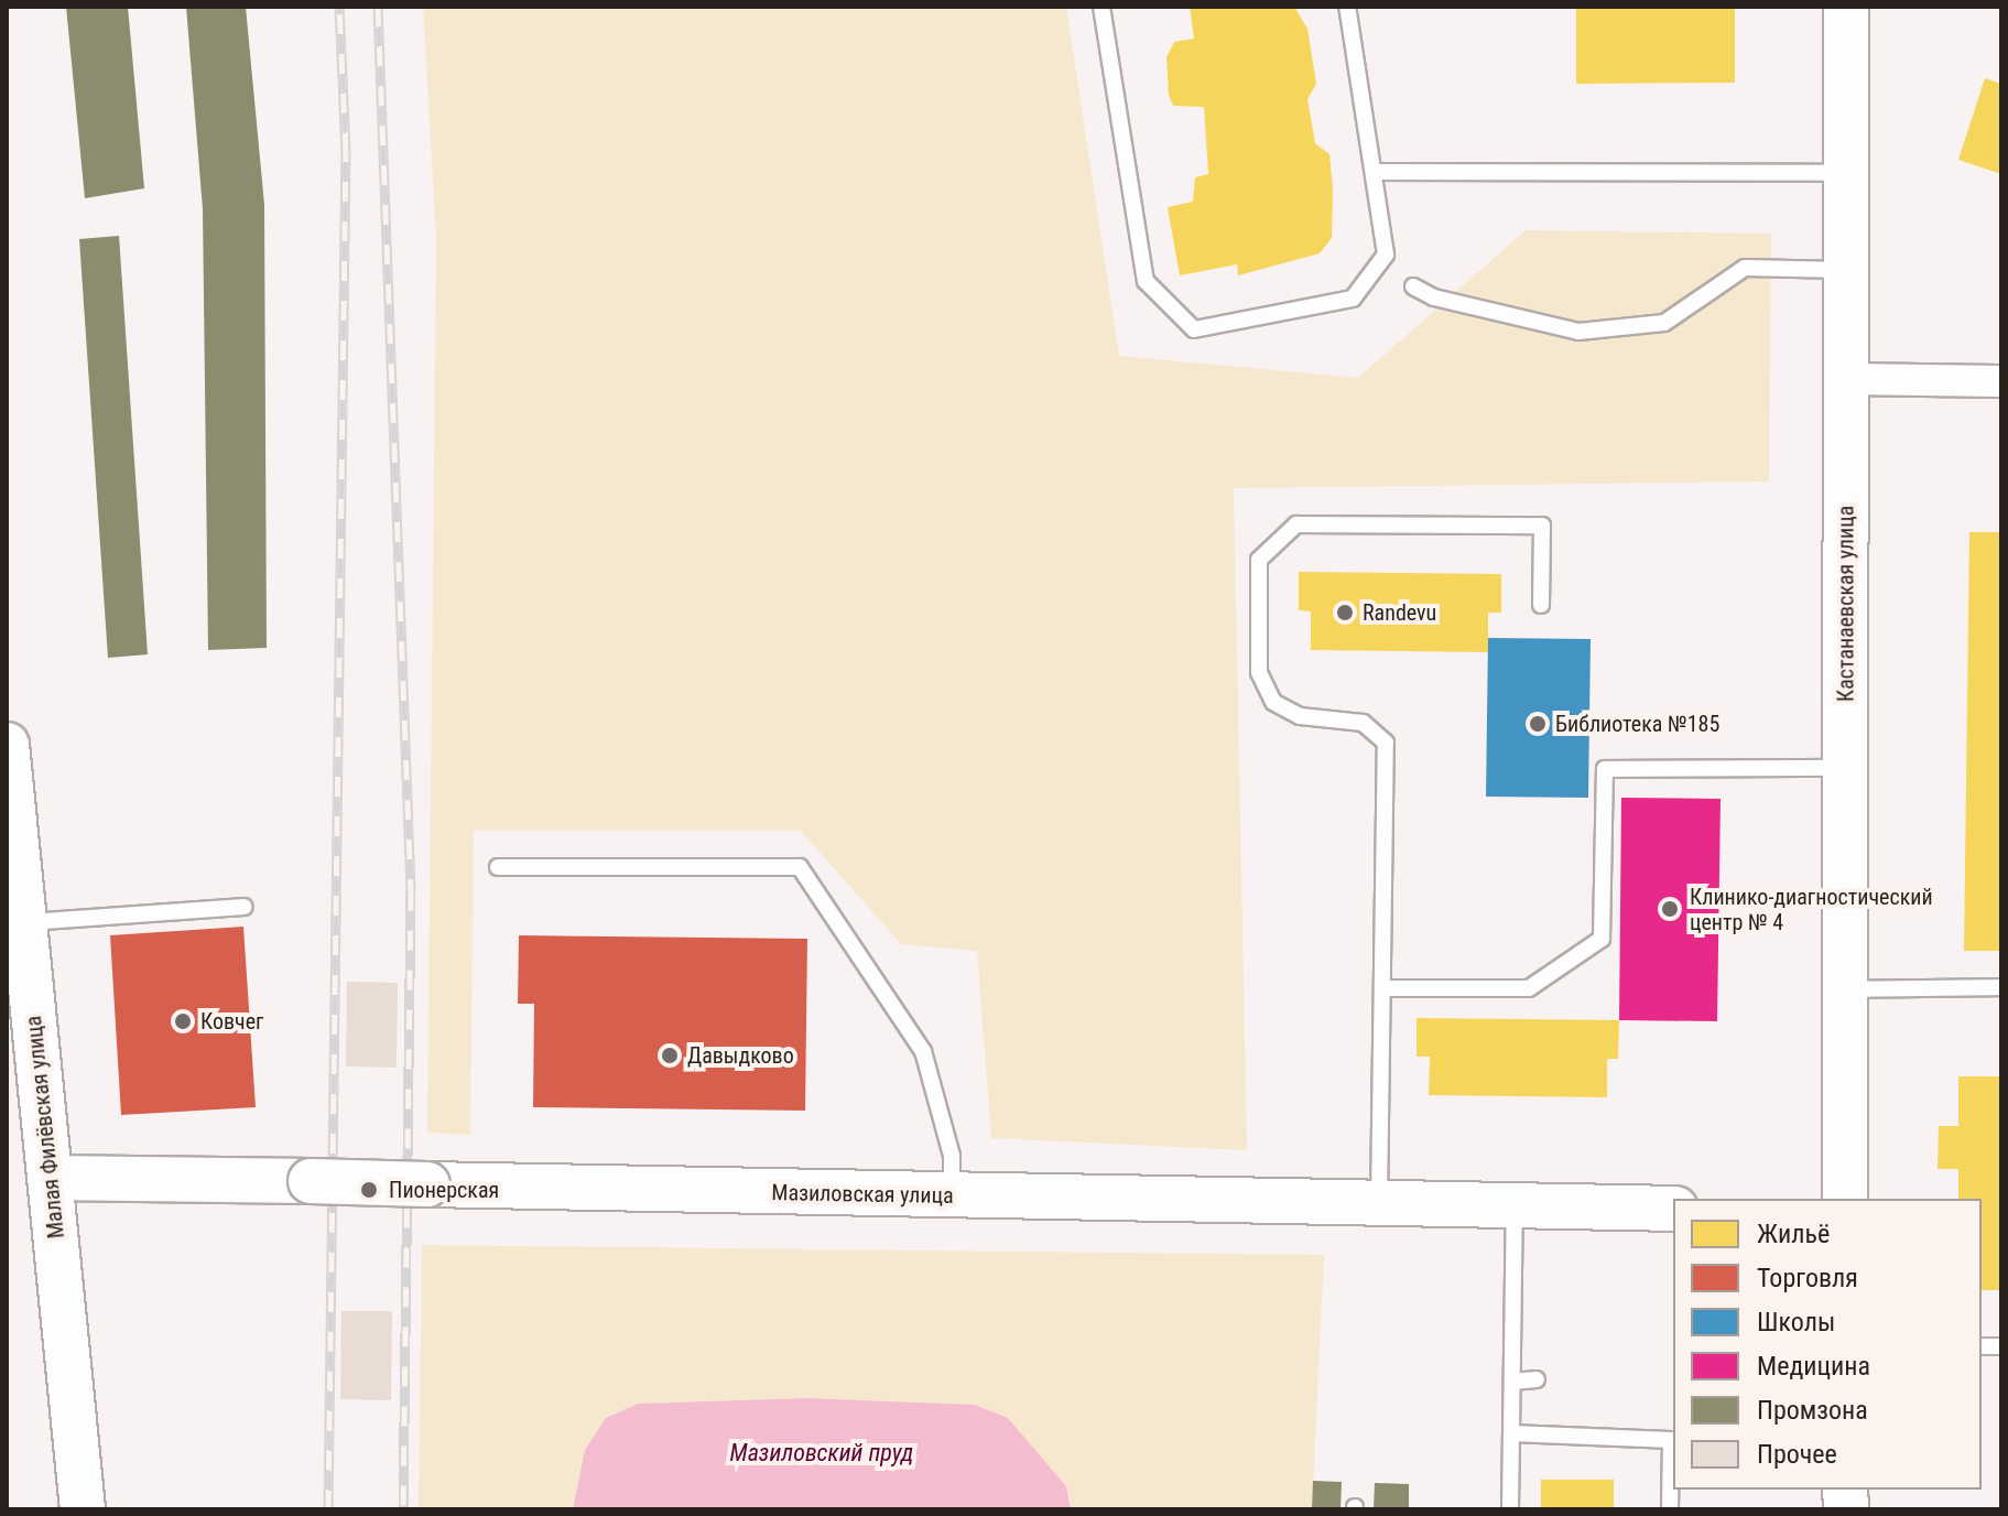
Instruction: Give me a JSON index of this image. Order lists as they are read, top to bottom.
{
  "streets": {
    "street": ["Кастанаевская улица", "Малая Филёвская улица", "Мазиловская улица"]
  },
  "crossings": [
    ["Малая Филёвская улица", "Мазиловская улица"]
  ],
  "water": ["Мазиловский пруд"],
  "places": [
    "Randevu",
    "Библиотека №185",
    "Клинико-диагностический центр № 4",
    "Ковчег",
    "Давыдково",
    "Пионерская"
  ],
  "legend": [
    "Жильё",
    "Торговля",
    "Школы",
    "Медицина",
    "Промзона",
    "Прочее"
  ]
}
